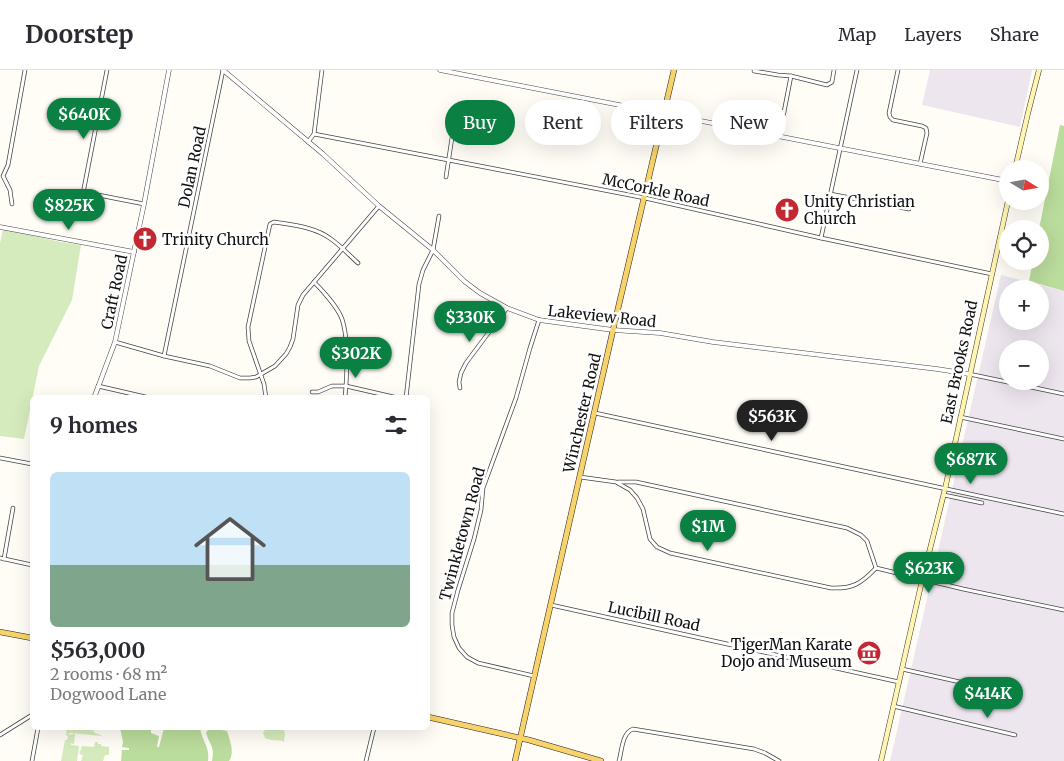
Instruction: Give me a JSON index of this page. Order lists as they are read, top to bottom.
{
  "streets": {
    "main road": ["East Brooks Road", "Winchester Road"],
    "street": [
      "Dolan Road",
      "McCorkle Road",
      "Craft Road",
      "Lakeview Road",
      "Twinkletown Road",
      "Lucibill Road"
    ]
  },
  "crossings": [
    ["Dolan Road", "Lakeview Road"],
    ["McCorkle Road", "East Brooks Road"],
    ["McCorkle Road", "Winchester Road"],
    ["Lakeview Road", "East Brooks Road"],
    ["Lakeview Road", "Winchester Road"],
    ["Lakeview Road", "Twinkletown Road"],
    ["East Brooks Road", "Lucibill Road"],
    ["Winchester Road", "Twinkletown Road"],
    ["Winchester Road", "Lucibill Road"]
  ],
  "places": {
    "church": ["Unity Christian Church", "Trinity Church"],
    "museum": ["TigerMan Karate Dojo and Museum"]
  },
  "north": "right",
  "page": {
    "header": "Doorstep",
    "nav": ["Map", "Layers", "Share"],
    "price": [
      "$640K",
      "$825K",
      "$330K",
      "$302K",
      "$563K",
      "$687K",
      "$1M",
      "$623K",
      "$414K"
    ],
    "chip": [
      "Buy",
      "Rent",
      "Filters",
      "New"
    ],
    "map_buttons": ["+", "−"],
    "heading": "9 homes",
    "list": [
      {
        "name": "$563,000",
        "note": "2 rooms · 68 m² · Dogwood Lane"
      }
    ]
  }
}
